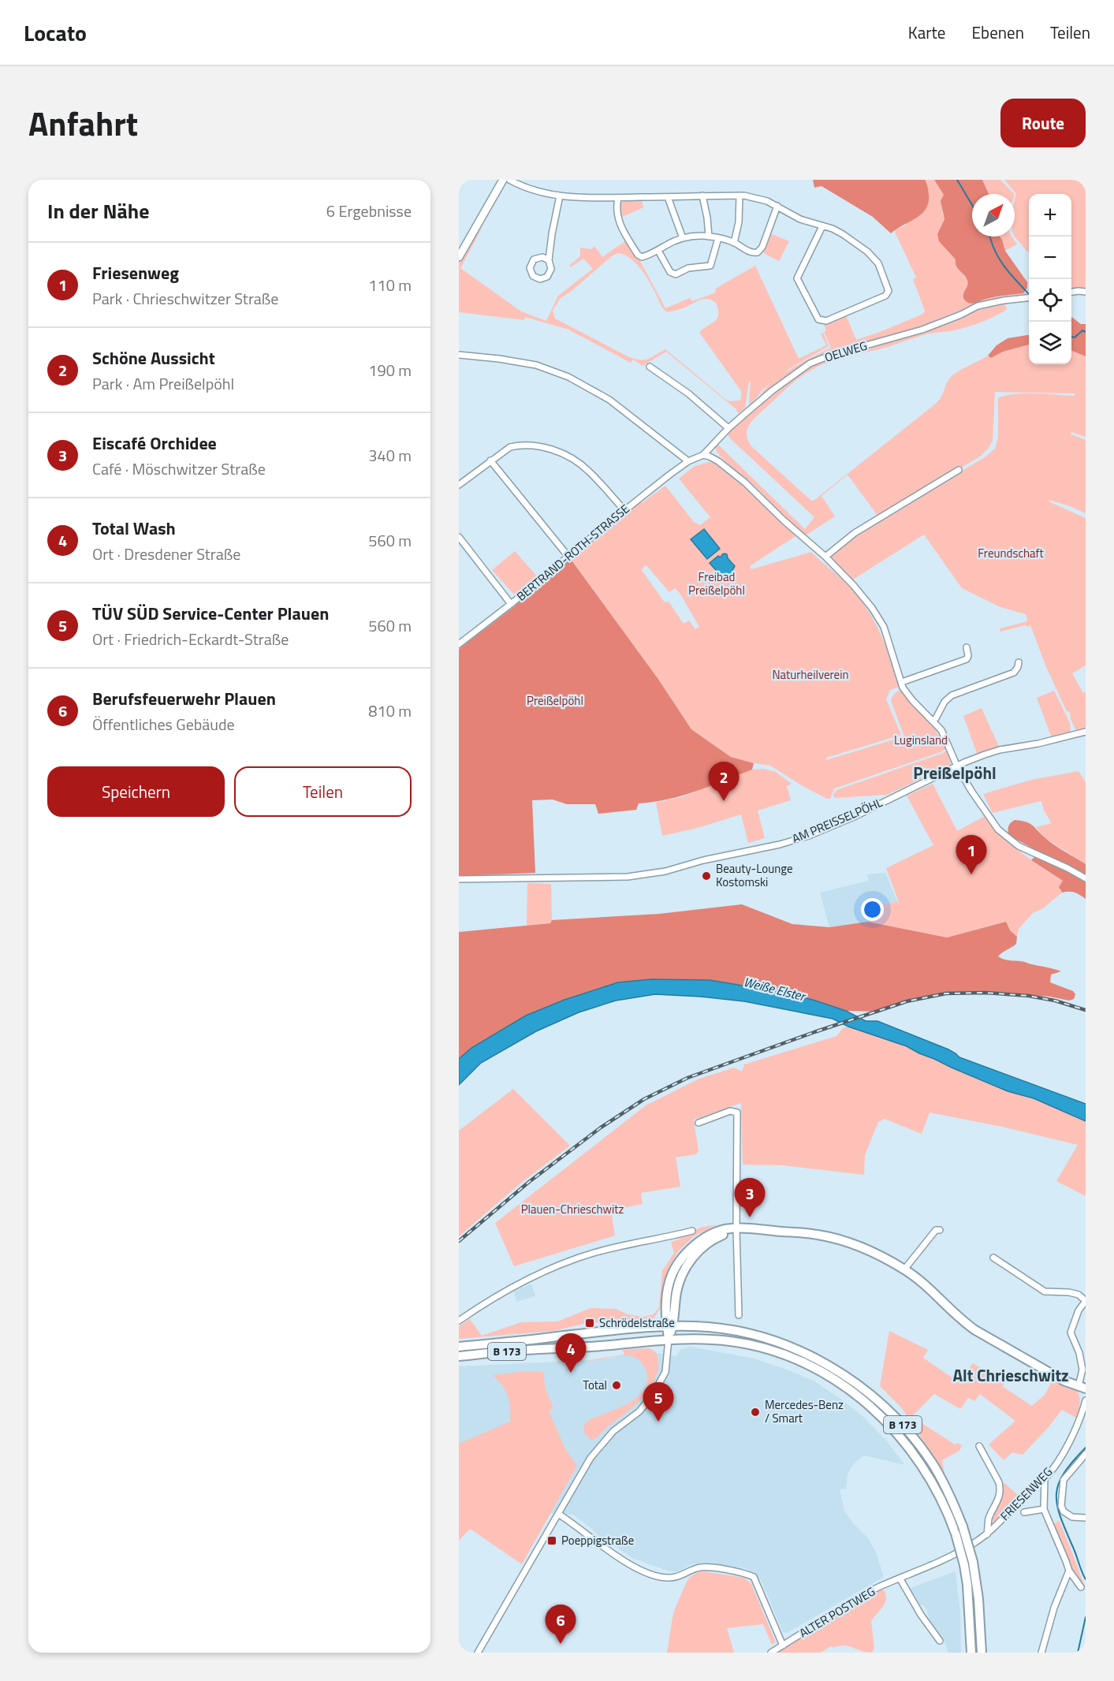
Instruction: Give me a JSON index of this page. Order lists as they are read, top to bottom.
{
  "streets": {
    "main road": ["B 173"],
    "street": [
      "OELWEG",
      "BERTRAND-ROTH-STRASSE",
      "AM PREISSELPÖHL",
      "FRIESENWEG",
      "ALTER POSTWEG"
    ]
  },
  "crossings": [
    ["OELWEG", "BERTRAND-ROTH-STRASSE"],
    ["FRIESENWEG", "ALTER POSTWEG"]
  ],
  "districts": ["Preißelpöhl", "Alt Chrieschwitz"],
  "water": ["Weiße Elster"],
  "parks": [
    "Freundschaft",
    "Freibad Preißelpöhl",
    "Naturheilverein",
    "Preißelpöhl",
    "Luginsland",
    "Plauen-Chrieschwitz"
  ],
  "places": {
    "other": ["Beauty-Lounge Kostomski", "Total", "Mercedes-Benz / Smart"],
    "transit": ["Schrödelstraße", "Poeppigstraße"]
  },
  "north": "top right",
  "page": {
    "header": "Locato",
    "nav": ["Karte", "Ebenen", "Teilen"],
    "title": "Anfahrt",
    "buttons": [
      "Route",
      ["Speichern", "Teilen"]
    ],
    "heading": ["In der Nähe", "6 Ergebnisse"],
    "map_buttons": ["+", "−"],
    "list": [
      {
        "mark": "1",
        "name": "Friesenweg",
        "note": "Park · Chrieschwitzer Straße",
        "value": "110 m"
      },
      {
        "mark": "2",
        "name": "Schöne Aussicht",
        "note": "Park · Am Preißelpöhl",
        "value": "190 m"
      },
      {
        "mark": "3",
        "name": "Eiscafé Orchidee",
        "note": "Café · Möschwitzer Straße",
        "value": "340 m"
      },
      {
        "mark": "4",
        "name": "Total Wash",
        "note": "Ort · Dresdener Straße",
        "value": "560 m"
      },
      {
        "mark": "5",
        "name": "TÜV SÜD Service-Center Plauen",
        "note": "Ort · Friedrich-Eckardt-Straße",
        "value": "560 m"
      },
      {
        "mark": "6",
        "name": "Berufsfeuerwehr Plauen",
        "note": "Öffentliches Gebäude",
        "value": "810 m"
      }
    ],
    "pins": [
      "2",
      "1",
      "3",
      "4",
      "5",
      "6"
    ]
  }
}
